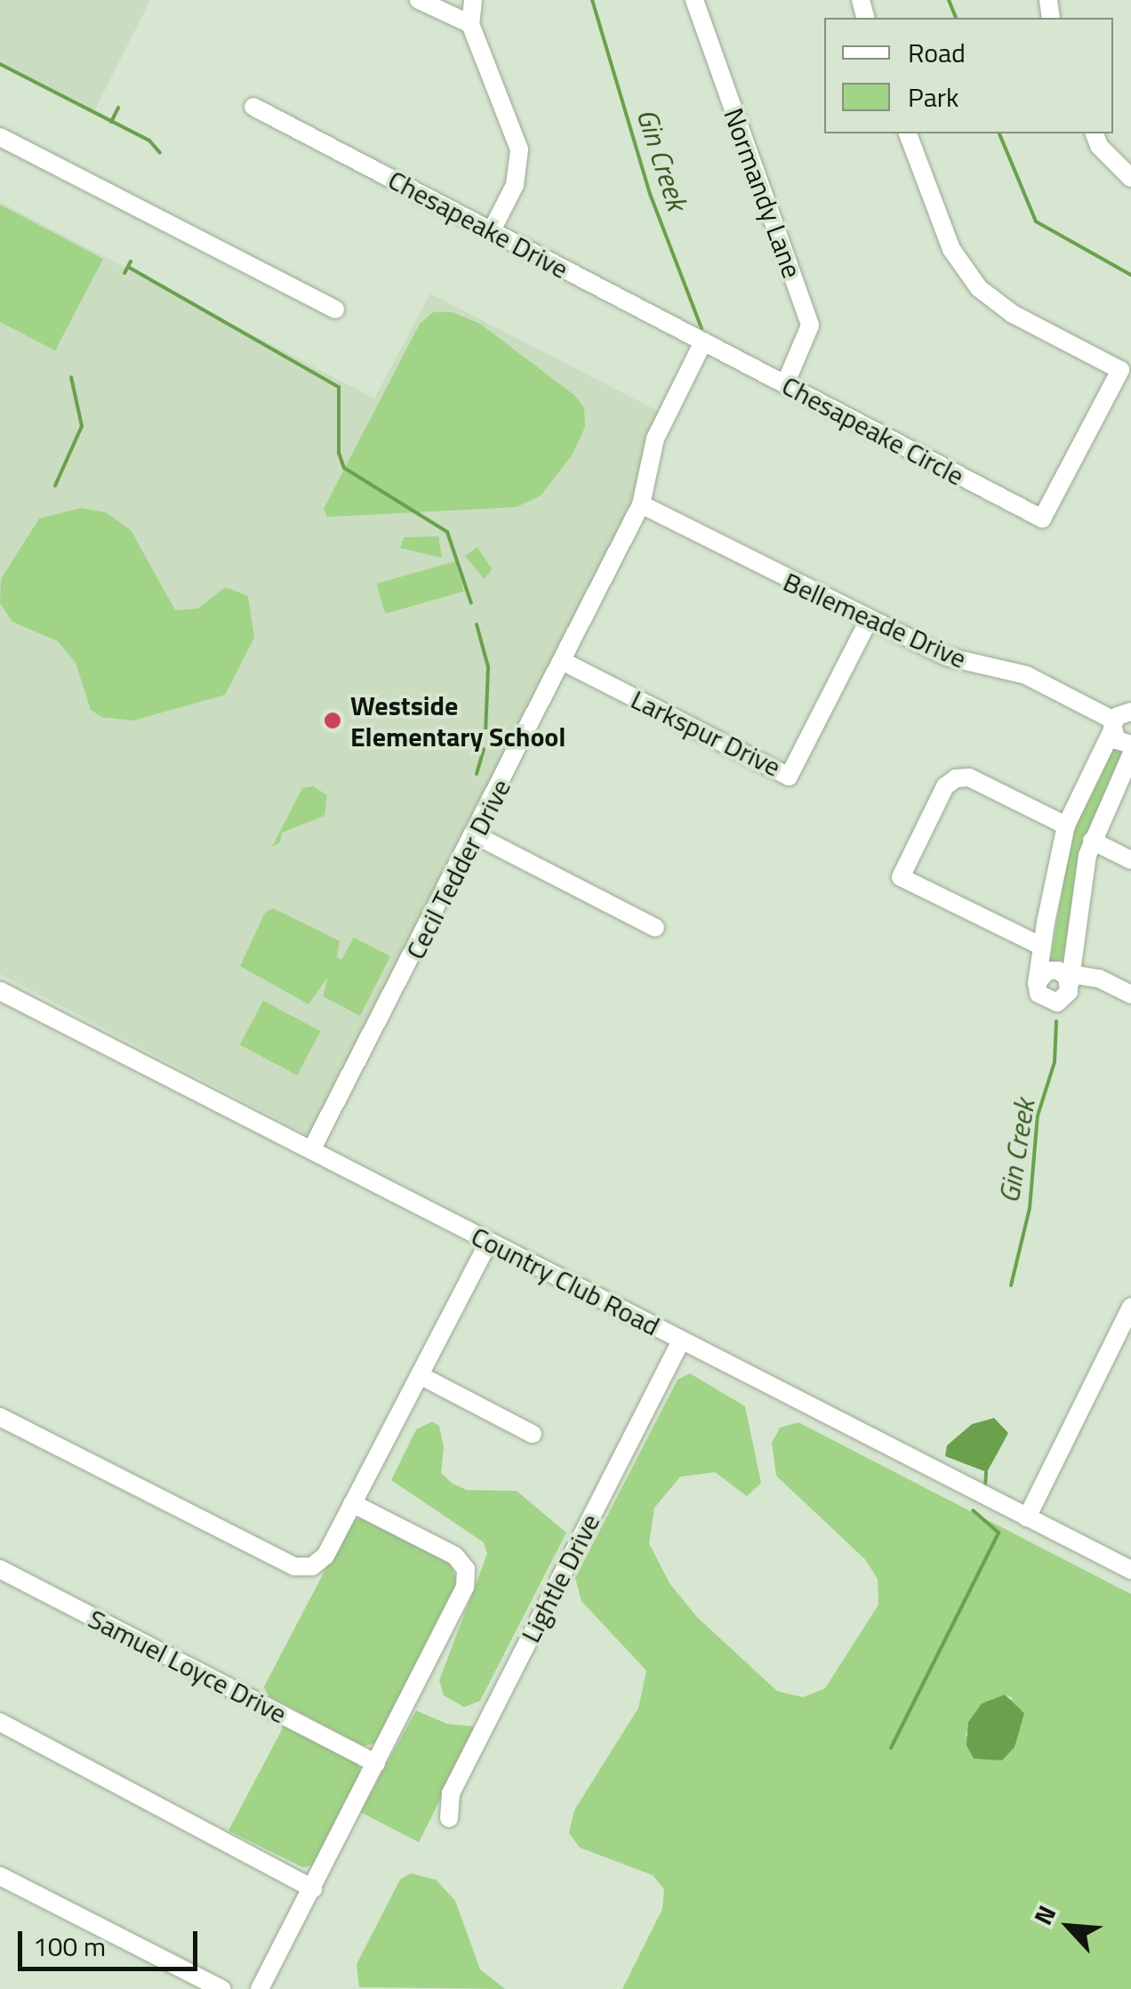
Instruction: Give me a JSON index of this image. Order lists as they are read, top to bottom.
{
  "streets": {
    "street": [
      "Normandy Lane",
      "Chesapeake Drive",
      "Chesapeake Circle",
      "Bellemeade Drive",
      "Larkspur Drive",
      "Cecil Tedder Drive",
      "Country Club Road",
      "Lightle Drive",
      "Samuel Loyce Drive"
    ]
  },
  "crossings": [
    ["Normandy Lane", "Chesapeake Circle"],
    ["Chesapeake Drive", "Chesapeake Circle"],
    ["Chesapeake Drive", "Cecil Tedder Drive"],
    ["Chesapeake Circle", "Cecil Tedder Drive"],
    ["Bellemeade Drive", "Larkspur Drive"],
    ["Bellemeade Drive", "Cecil Tedder Drive"],
    ["Larkspur Drive", "Cecil Tedder Drive"],
    ["Cecil Tedder Drive", "Country Club Road"],
    ["Country Club Road", "Lightle Drive"]
  ],
  "water": ["Gin Creek"],
  "places": ["Westside Elementary School"],
  "legend": ["Road", "Park"],
  "scale_bar": "100 m",
  "north": "top left"
}
